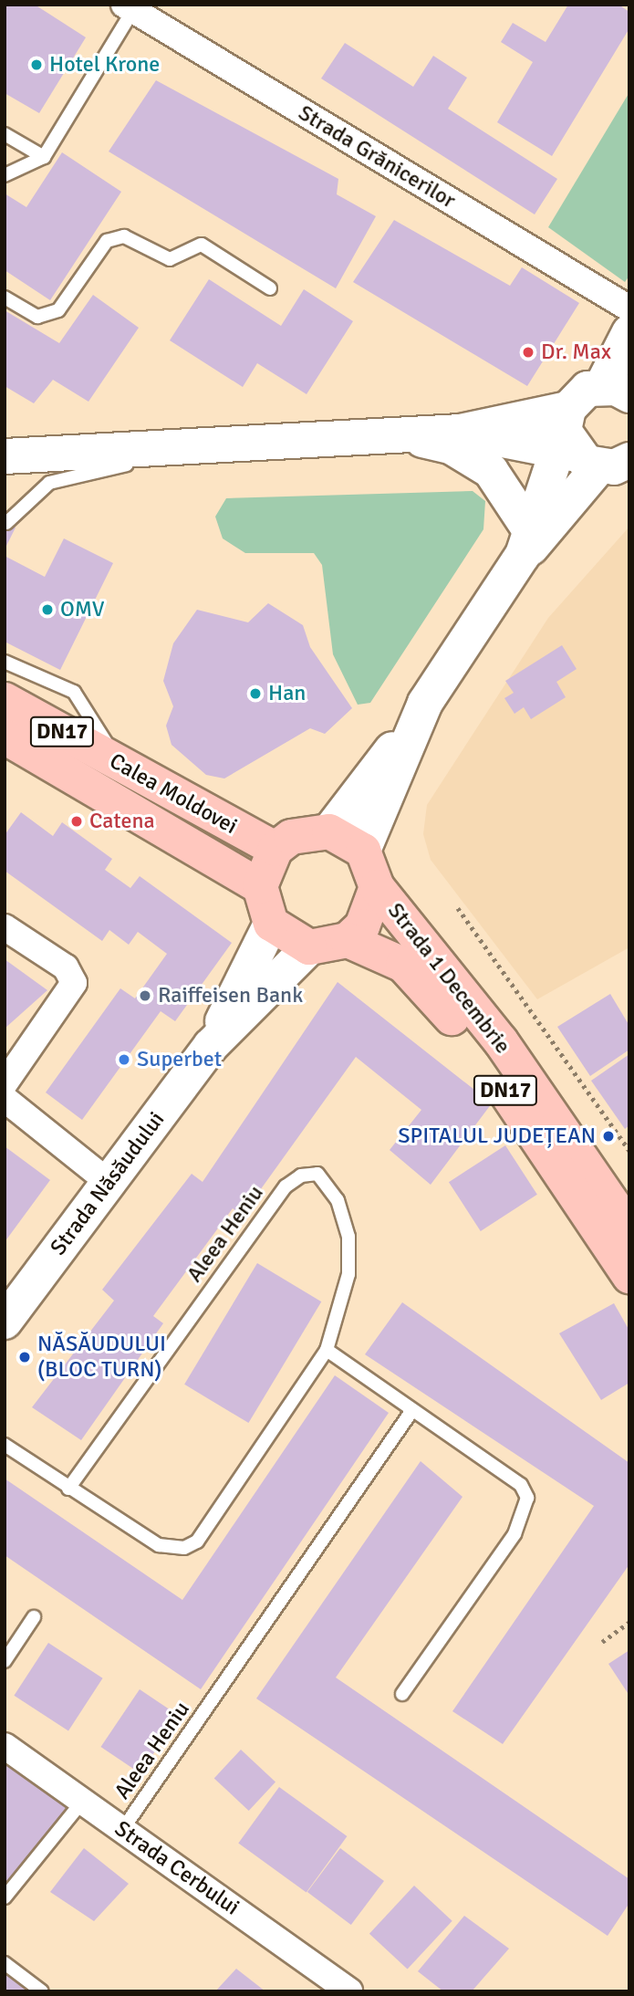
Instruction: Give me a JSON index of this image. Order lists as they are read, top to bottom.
{
  "streets": {
    "main road": [
      "DN17",
      "Calea Moldovei",
      "Strada 1 Decembrie",
      "Strada Năsăudului"
    ],
    "street": ["Strada Grănicerilor", "Strada Cerbului"],
    "lane": ["Aleea Heniu"]
  },
  "crossings": [
    ["DN17", "Calea Moldovei"],
    ["DN17", "Strada 1 Decembrie"],
    ["DN17", "Strada Năsăudului"],
    ["Calea Moldovei", "Strada 1 Decembrie"],
    ["Calea Moldovei", "Strada Năsăudului"],
    ["Strada 1 Decembrie", "Strada Năsăudului"],
    ["Aleea Heniu", "Strada Cerbului"]
  ],
  "places": [
    "Hotel Krone",
    "Dr. Max",
    "OMV",
    "Han",
    "Catena",
    "Raiffeisen Bank",
    "Superbet",
    "SPITALUL JUDEȚEAN",
    "NĂSĂUDULUI (BLOC TURN)"
  ]
}
